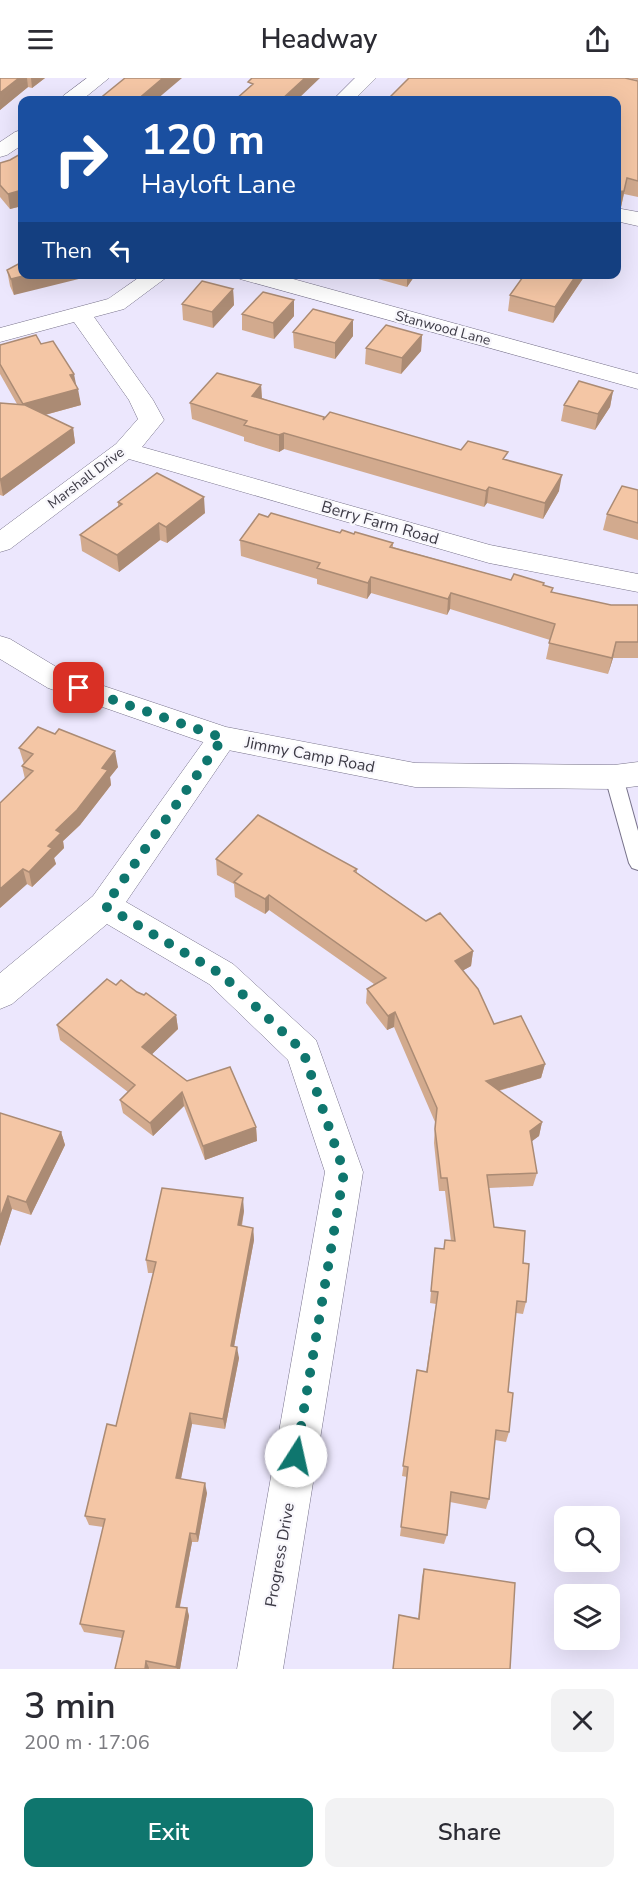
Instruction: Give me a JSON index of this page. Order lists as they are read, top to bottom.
{
  "streets": {
    "street": [
      "Stanwood Lane",
      "Marshall Drive",
      "Berry Farm Road",
      "Jimmy Camp Road",
      "Progress Drive"
    ]
  },
  "crossings": [
    ["Marshall Drive", "Berry Farm Road"]
  ],
  "page": {
    "header": "Headway",
    "turn": ["120 m", "Hayloft Lane"],
    "then": "Then",
    "heading": ["3 min", "200 m · 17:06"],
    "buttons": ["Exit", "Share"]
  }
}
